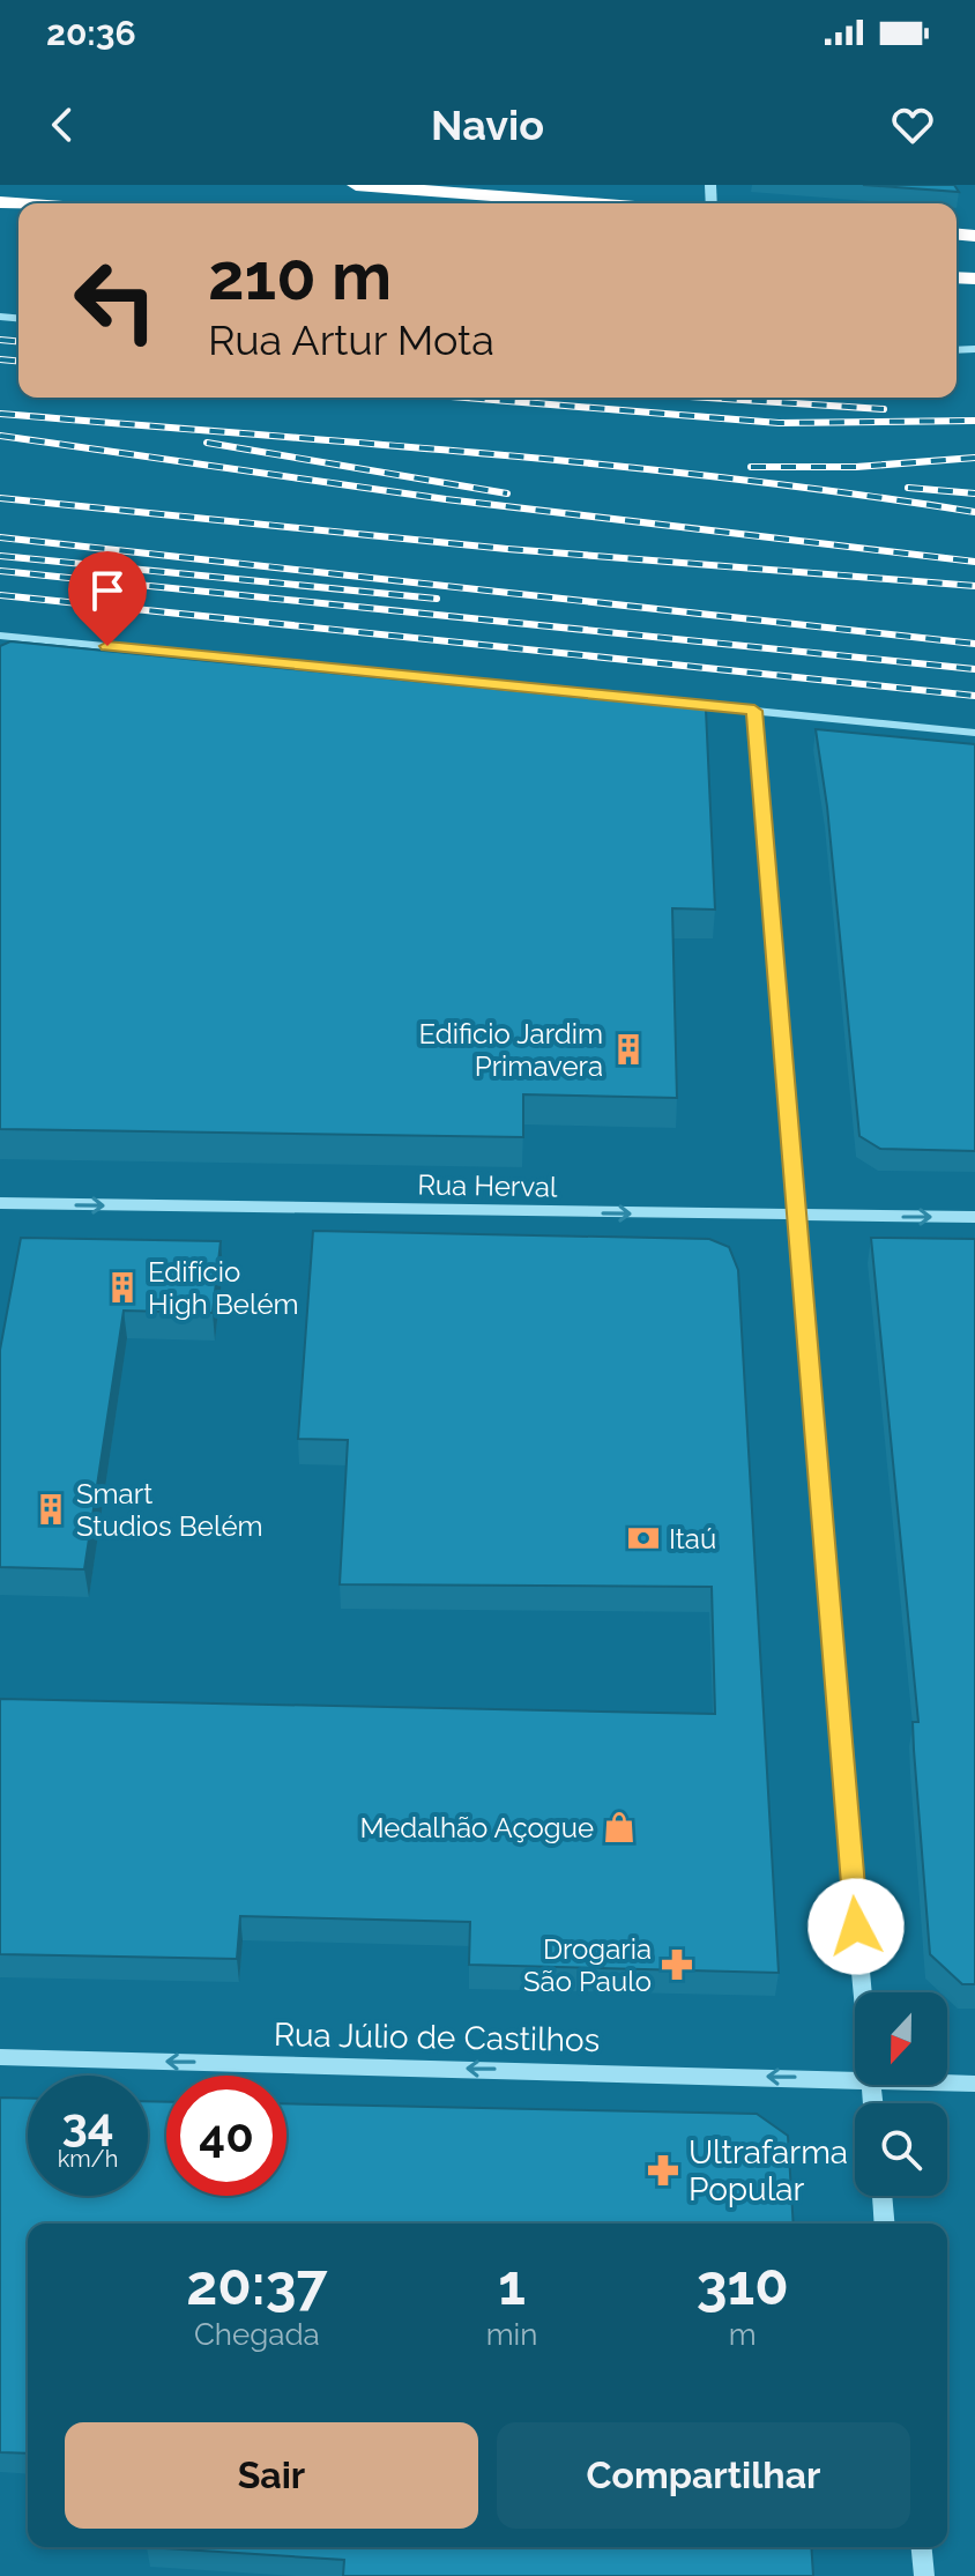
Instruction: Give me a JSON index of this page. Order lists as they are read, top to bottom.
{
  "streets": {
    "street": ["Rua Herval", "Rua Júlio de Castilhos"]
  },
  "one_way": ["Rua Herval", "Rua Júlio de Castilhos"],
  "places": {
    "building": ["Edificio Jardim Primavera", "Edifício High Belém", "Smart Studios Belém"],
    "bank": ["Itaú"],
    "shop": ["Medalhão Açogue"],
    "pharmacy": ["Drogaria São Paulo", "Ultrafarma Popular"]
  },
  "north": "bottom",
  "page": {
    "status": "20:36",
    "header": "Navio",
    "turn": ["210 m", "Rua Artur Mota"],
    "speed": "34 km/h",
    "limit": "40",
    "eta": [
      "20:37",
      "Chegada",
      "1",
      "min",
      "310",
      "m"
    ],
    "buttons": ["Sair", "Compartilhar"]
  }
}
